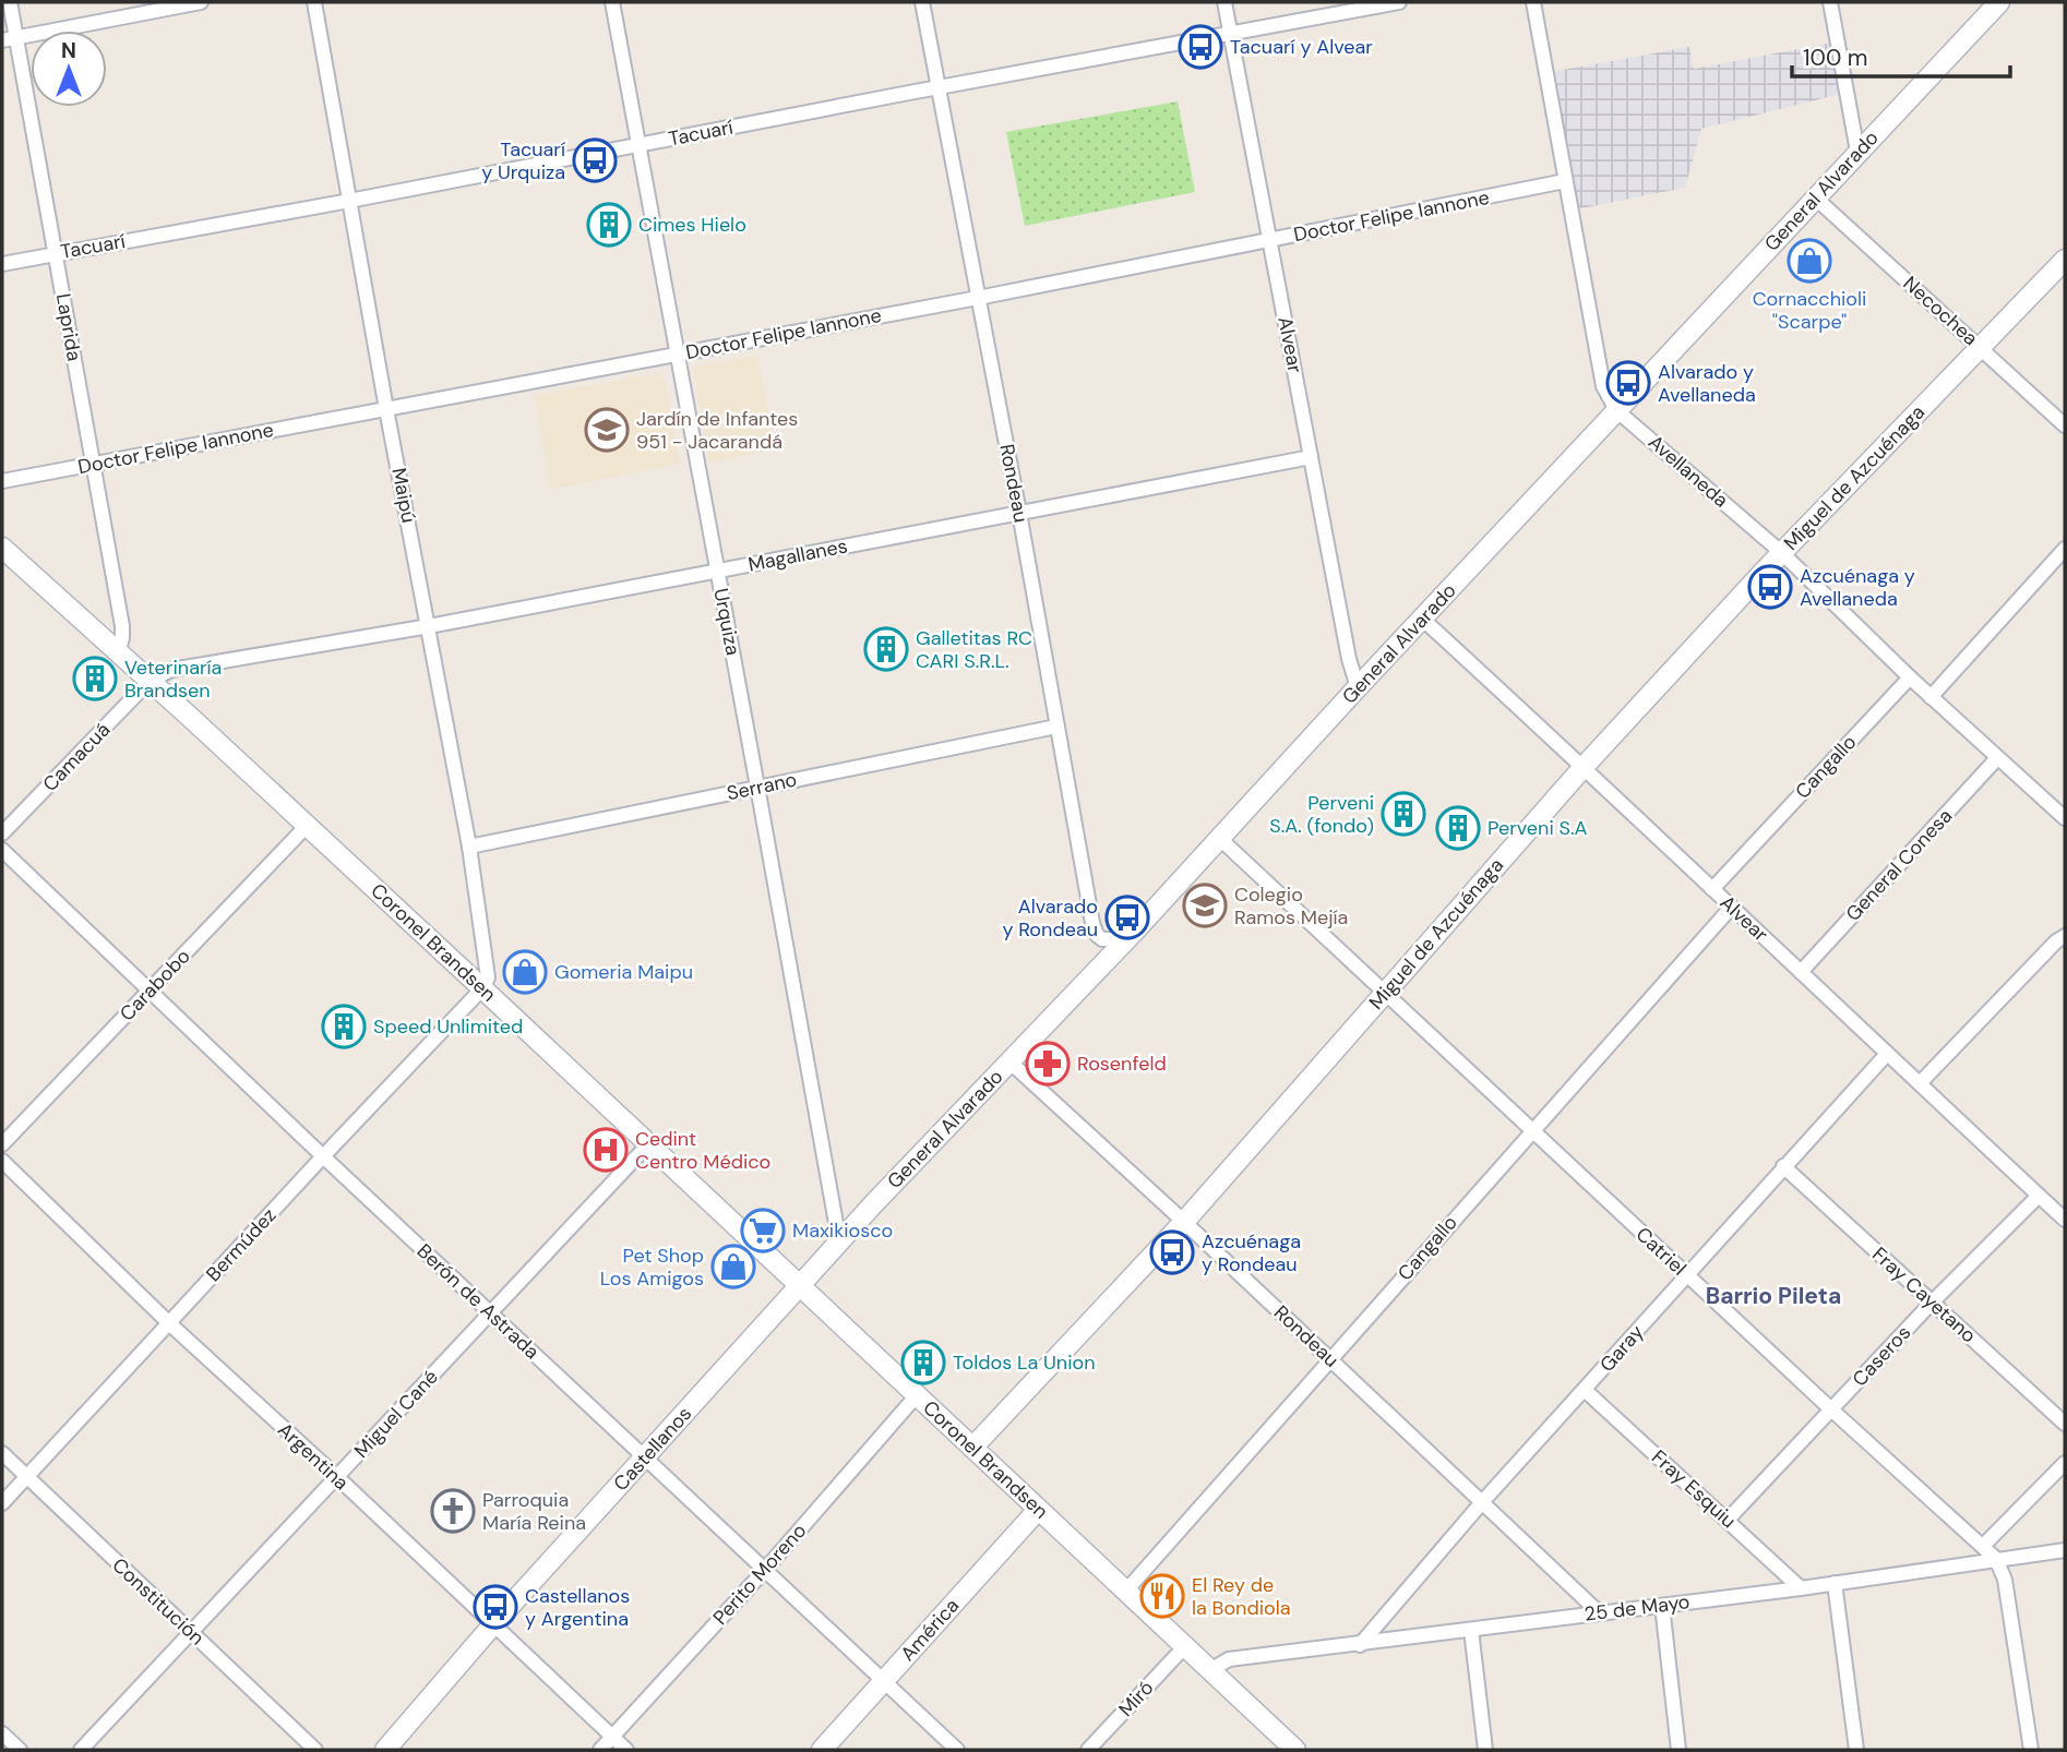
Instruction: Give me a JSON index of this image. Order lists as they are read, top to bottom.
{
  "streets": {
    "street": [
      "Tacuarí",
      "General Alvarado",
      "Doctor Felipe Iannone",
      "Necochea",
      "Laprida",
      "Alvear",
      "Avellaneda",
      "Miguel de Azcuénaga",
      "Rondeau",
      "Maipú",
      "Magallanes",
      "Urquiza",
      "Camacuá",
      "Cangallo",
      "Serrano",
      "General Conesa",
      "Coronel Brandsen",
      "Carabobo",
      "Bermúdez",
      "Catriel",
      "Fray Cayetano",
      "Berón de Astrada",
      "Garay",
      "Caseros",
      "Miguel Cané",
      "Castellanos",
      "Argentina",
      "Fray Esquiu",
      "Perito Moreno",
      "Constitución",
      "25 de Mayo",
      "América",
      "Miró"
    ]
  },
  "crossings": [
    ["Tacuarí", "Laprida"],
    ["Tacuarí", "Alvear"],
    ["Tacuarí", "Rondeau"],
    ["Tacuarí", "Maipú"],
    ["Tacuarí", "Urquiza"],
    ["General Alvarado", "Necochea"],
    ["General Alvarado", "Alvear"],
    ["General Alvarado", "Avellaneda"],
    ["General Alvarado", "Rondeau"],
    ["General Alvarado", "Urquiza"],
    ["General Alvarado", "Coronel Brandsen"],
    ["General Alvarado", "Catriel"],
    ["General Alvarado", "Castellanos"],
    ["Doctor Felipe Iannone", "Laprida"],
    ["Doctor Felipe Iannone", "Alvear"],
    ["Doctor Felipe Iannone", "Avellaneda"],
    ["Doctor Felipe Iannone", "Rondeau"],
    ["Doctor Felipe Iannone", "Maipú"],
    ["Doctor Felipe Iannone", "Urquiza"],
    ["Necochea", "Miguel de Azcuénaga"],
    ["Laprida", "Coronel Brandsen"],
    ["Alvear", "Miguel de Azcuénaga"],
    ["Alvear", "Magallanes"],
    ["Alvear", "Cangallo"],
    ["Alvear", "General Conesa"],
    ["Alvear", "Garay"],
    ["Alvear", "Caseros"],
    ["Avellaneda", "Miguel de Azcuénaga"],
    ["Avellaneda", "Cangallo"],
    ["Avellaneda", "General Conesa"],
    ["Miguel de Azcuénaga", "Rondeau"],
    ["Miguel de Azcuénaga", "Coronel Brandsen"],
    ["Miguel de Azcuénaga", "Catriel"],
    ["Rondeau", "Magallanes"],
    ["Rondeau", "Cangallo"],
    ["Rondeau", "Serrano"],
    ["Rondeau", "Garay"],
    ["Rondeau", "25 de Mayo"],
    ["Maipú", "Magallanes"],
    ["Maipú", "Serrano"],
    ["Maipú", "Coronel Brandsen"],
    ["Maipú", "Bermúdez"],
    ["Magallanes", "Urquiza"],
    ["Magallanes", "Camacuá"],
    ["Magallanes", "Coronel Brandsen"],
    ["Urquiza", "Serrano"],
    ["Camacuá", "Coronel Brandsen"],
    ["Cangallo", "Coronel Brandsen"],
    ["Cangallo", "Catriel"],
    ["Coronel Brandsen", "Carabobo"],
    ["Coronel Brandsen", "Bermúdez"],
    ["Coronel Brandsen", "Miguel Cané"],
    ["Coronel Brandsen", "Castellanos"],
    ["Coronel Brandsen", "Perito Moreno"],
    ["Coronel Brandsen", "25 de Mayo"],
    ["Coronel Brandsen", "América"],
    ["Coronel Brandsen", "Miró"],
    ["Carabobo", "Berón de Astrada"],
    ["Bermúdez", "Berón de Astrada"],
    ["Bermúdez", "Argentina"],
    ["Bermúdez", "Constitución"],
    ["Catriel", "Garay"],
    ["Catriel", "Caseros"],
    ["Catriel", "25 de Mayo"],
    ["Fray Cayetano", "Garay"],
    ["Fray Cayetano", "Caseros"],
    ["Berón de Astrada", "Miguel Cané"],
    ["Berón de Astrada", "Castellanos"],
    ["Berón de Astrada", "Perito Moreno"],
    ["Berón de Astrada", "América"],
    ["Garay", "Fray Esquiu"],
    ["Garay", "25 de Mayo"],
    ["Caseros", "Fray Esquiu"],
    ["Miguel Cané", "Argentina"],
    ["Miguel Cané", "Constitución"],
    ["Castellanos", "Argentina"],
    ["Argentina", "Perito Moreno"],
    ["Fray Esquiu", "25 de Mayo"]
  ],
  "districts": ["Barrio Pileta"],
  "places": {
    "bus stop": [
      "Tacuarí y Alvear",
      "Tacuarí y Urquiza",
      "Alvarado y Avellaneda",
      "Azcuénaga y Avellaneda",
      "Alvarado y Rondeau",
      "Azcuénaga y Rondeau",
      "Castellanos y Argentina"
    ],
    "building": [
      "Cimes Hielo",
      "Galletitas RC CARI S.R.L.",
      "Veterinaría Brandsen",
      "Perveni S.A. (fondo)",
      "Perveni S.A",
      "Speed Unlimited",
      "Toldos La Union"
    ],
    "shop": ["Cornacchioli \"Scarpe\"", "Gomeria Maipu", "Pet Shop Los Amigos"],
    "school or university": ["Jardín de Infantes 951 - Jacarandá", "Colegio Ramos Mejía"],
    "pharmacy": ["Rosenfeld"],
    "hospital": ["Cedint Centro Médico"],
    "supermarket": ["Maxikiosco"],
    "church": ["Parroquia María Reina"],
    "restaurant": ["El Rey de la Bondiola"]
  },
  "scale_bar": "100 m",
  "north": "top"
}
